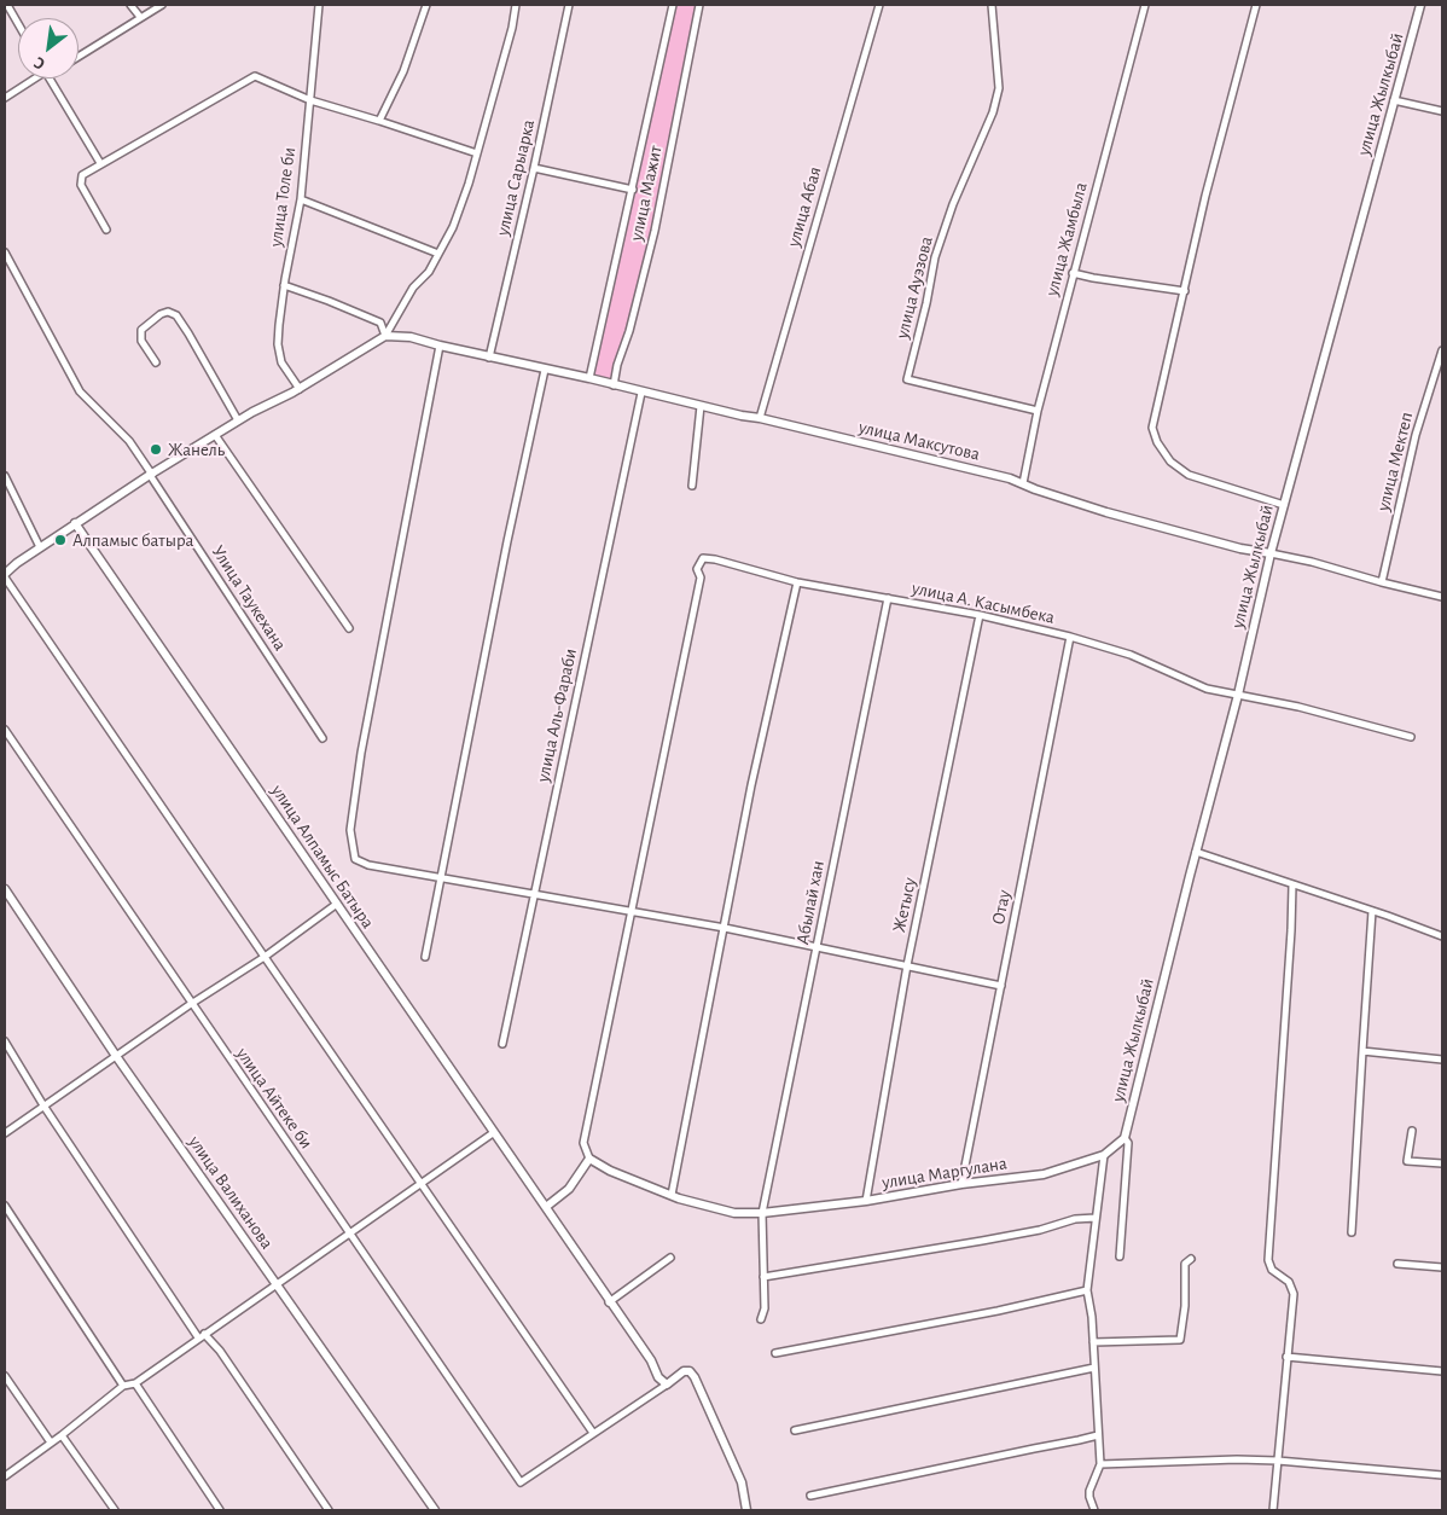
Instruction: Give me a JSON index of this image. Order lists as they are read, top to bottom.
{
  "streets": {
    "street": [
      "улица Жылкыбай",
      "улица Сарыарка",
      "улица Мажит",
      "улица Толе би",
      "улица Абая",
      "улица Жамбыла",
      "улица Ауэзова",
      "улица Максутова",
      "улица Мектеп",
      "Улица Таукехана",
      "улица А. Касымбека",
      "улица Аль-Фараби",
      "улица Алпамыс Батыра",
      "Абылай хан",
      "Жетысу",
      "Отау",
      "улица Айтеке би",
      "улица Маргулана",
      "улица Валиханова"
    ]
  },
  "crossings": [
    ["улица Жылкыбай", "улица Максутова"],
    ["улица Жылкыбай", "улица А. Касымбека"],
    ["улица Жылкыбай", "улица Маргулана"],
    ["улица Сарыарка", "улица Максутова"],
    ["улица Мажит", "улица Максутова"],
    ["улица Абая", "улица Максутова"],
    ["улица Жамбыла", "улица Ауэзова"],
    ["улица Жамбыла", "улица Максутова"],
    ["улица Максутова", "улица Мектеп"],
    ["улица Максутова", "улица Аль-Фараби"],
    ["улица А. Касымбека", "Абылай хан"],
    ["улица А. Касымбека", "Жетысу"],
    ["улица А. Касымбека", "Отау"],
    ["Абылай хан", "улица Маргулана"],
    ["Жетысу", "улица Маргулана"],
    ["Отау", "улица Маргулана"]
  ],
  "places": ["Жанель", "Алпамыс батыра"],
  "north": "bottom left"
}
